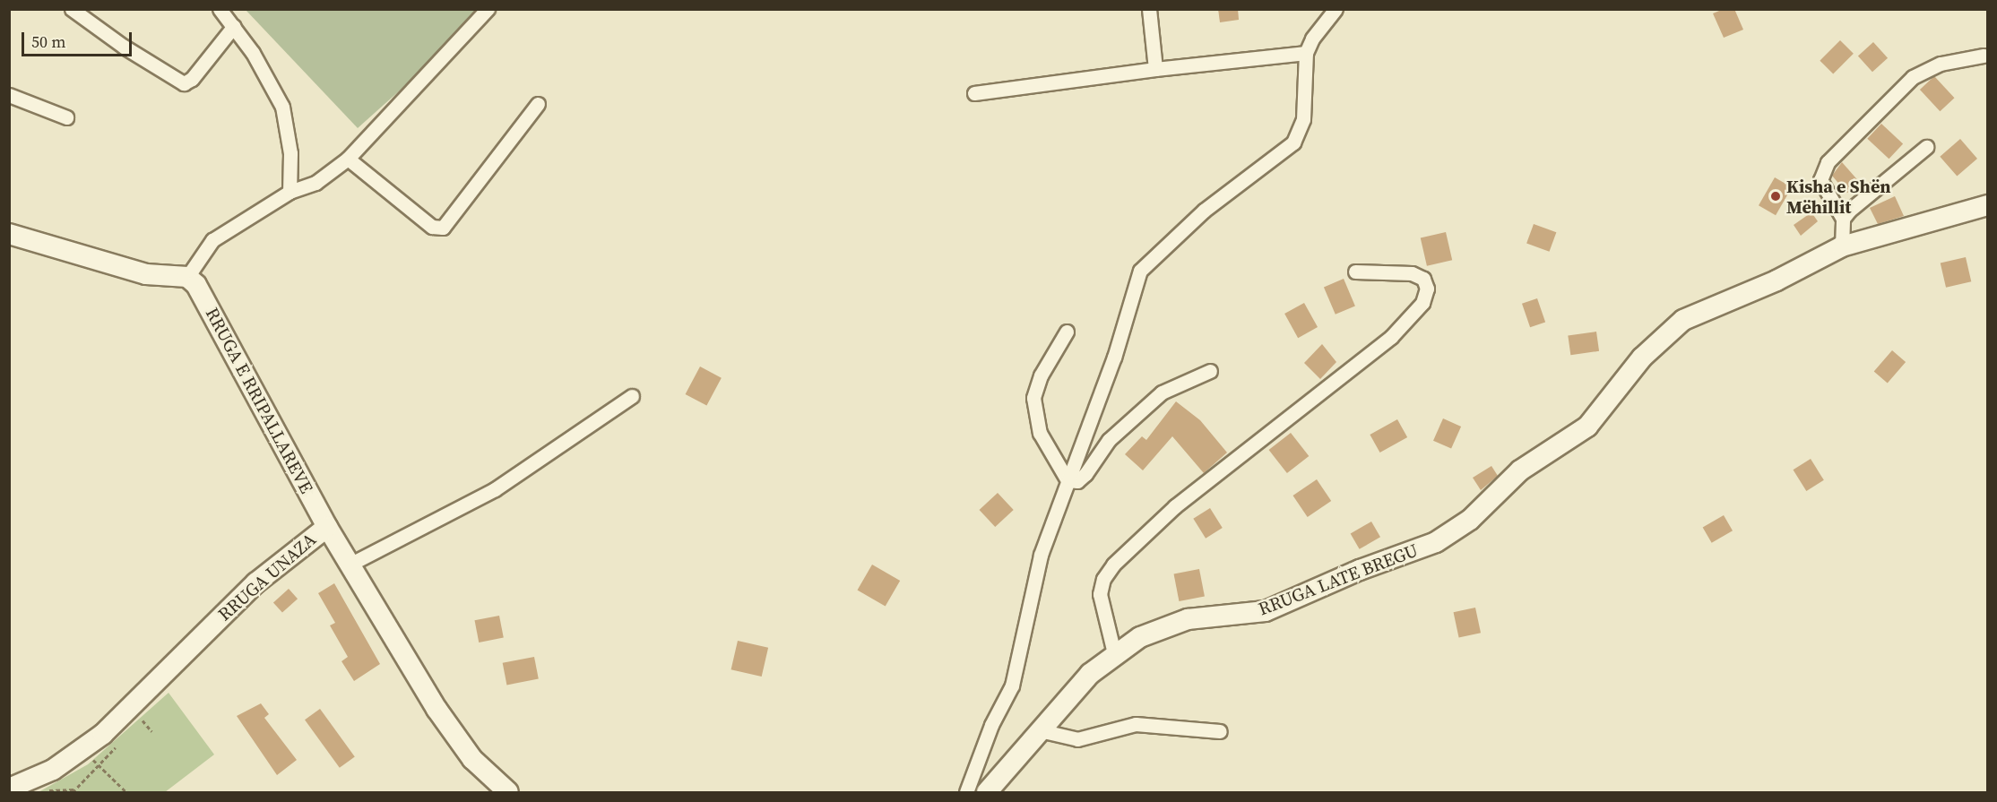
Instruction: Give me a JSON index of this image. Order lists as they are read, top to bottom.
{
  "streets": {
    "main road": ["RRUGA E RRIPALLAREVE", "RRUGA UNAZA", "RRUGA LATE BREGU"]
  },
  "crossings": [
    ["RRUGA E RRIPALLAREVE", "RRUGA UNAZA"]
  ],
  "places": ["Kisha e Shën Mëhillit"],
  "scale_bar": "50 m"
}
